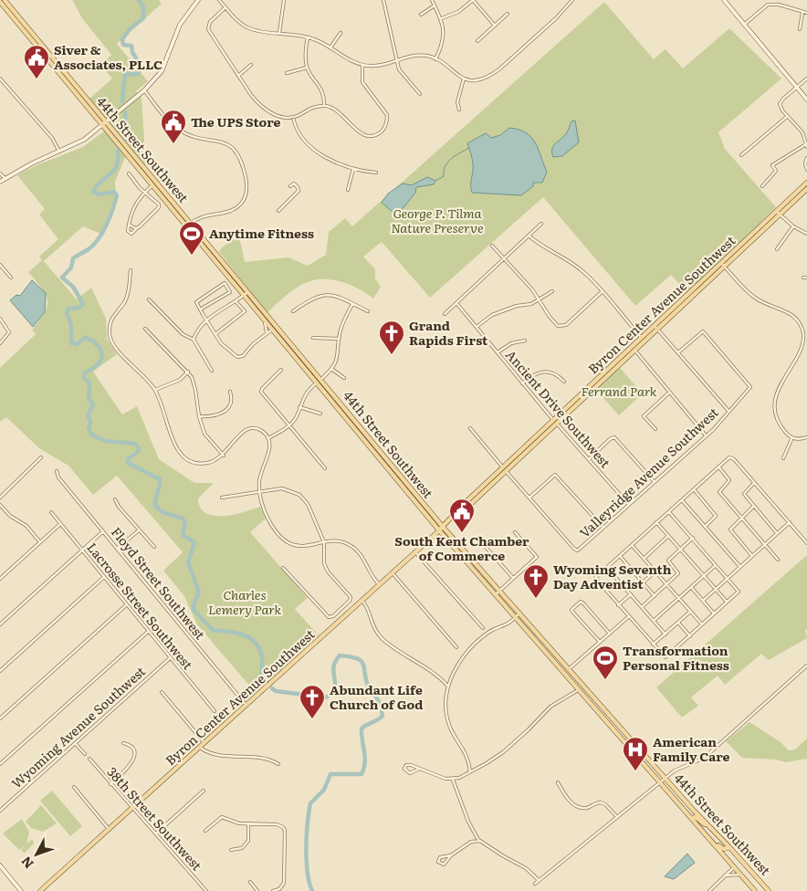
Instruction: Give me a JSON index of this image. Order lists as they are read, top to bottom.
{
  "streets": {
    "main road": ["44th Street Southwest", "Byron Center Avenue Southwest"],
    "street": [
      "Ancient Drive Southwest",
      "Valleyridge Avenue Southwest",
      "Floyd Street Southwest",
      "Lacrosse Street Southwest",
      "Wyoming Avenue Southwest",
      "38th Street Southwest"
    ]
  },
  "crossings": [
    ["44th Street Southwest", "Byron Center Avenue Southwest"],
    ["Byron Center Avenue Southwest", "Ancient Drive Southwest"],
    ["Byron Center Avenue Southwest", "Floyd Street Southwest"],
    ["Byron Center Avenue Southwest", "38th Street Southwest"],
    ["Ancient Drive Southwest", "Valleyridge Avenue Southwest"],
    ["Lacrosse Street Southwest", "Wyoming Avenue Southwest"]
  ],
  "parks": ["George P. Tilma Nature Preserve", "Ferrand Park", "Charles Lemery Park"],
  "places": {
    "public building": ["Siver & Associates, PLLC", "The UPS Store", "South Kent Chamber of Commerce"],
    "sports": ["Anytime Fitness", "Transformation Personal Fitness"],
    "church": ["Grand Rapids First", "Wyoming Seventh Day Adventist", "Abundant Life Church of God"],
    "hospital": ["American Family Care"]
  },
  "north": "bottom left"
}
